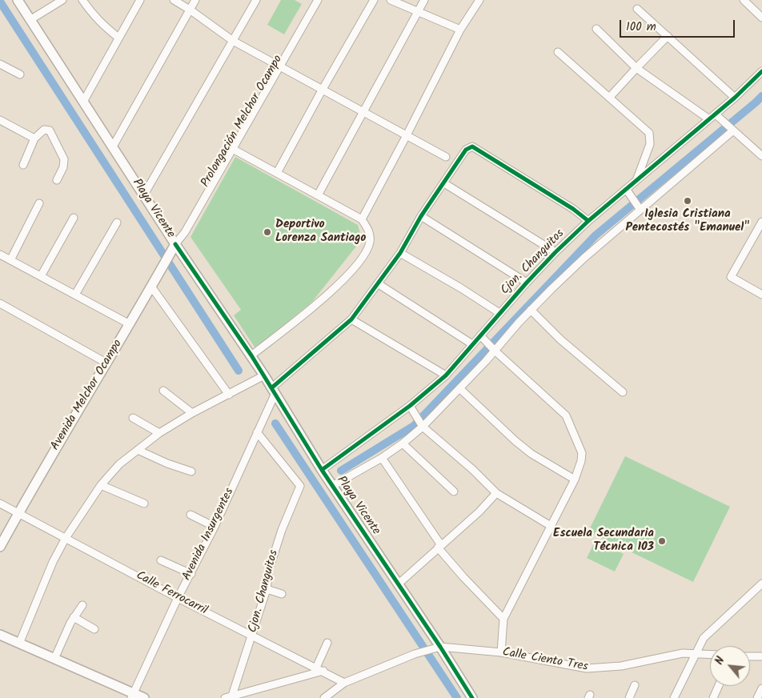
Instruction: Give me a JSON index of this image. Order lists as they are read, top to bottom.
{
  "streets": {
    "street": [
      "Prolongación Melchor Ocampo",
      "Playa Vicente",
      "Cjon. Changuitos",
      "Avenida Melchor Ocampo",
      "Avenida Insurgentes",
      "Calle Ferrocarril",
      "Calle Ciento Tres"
    ]
  },
  "crossings": [
    ["Prolongación Melchor Ocampo", "Playa Vicente"],
    ["Prolongación Melchor Ocampo", "Avenida Melchor Ocampo"],
    ["Playa Vicente", "Cjon. Changuitos"],
    ["Playa Vicente", "Avenida Melchor Ocampo"],
    ["Playa Vicente", "Avenida Insurgentes"],
    ["Playa Vicente", "Calle Ciento Tres"],
    ["Cjon. Changuitos", "Avenida Insurgentes"],
    ["Cjon. Changuitos", "Calle Ferrocarril"],
    ["Avenida Melchor Ocampo", "Calle Ferrocarril"],
    ["Avenida Insurgentes", "Calle Ferrocarril"]
  ],
  "places": ["Iglesia Cristiana Pentecostés \"Emanuel\"", "Deportivo Lorenza Santiago", "Escuela Secundaria Técnica 103"],
  "scale_bar": "100 m",
  "north": "top left"
}
